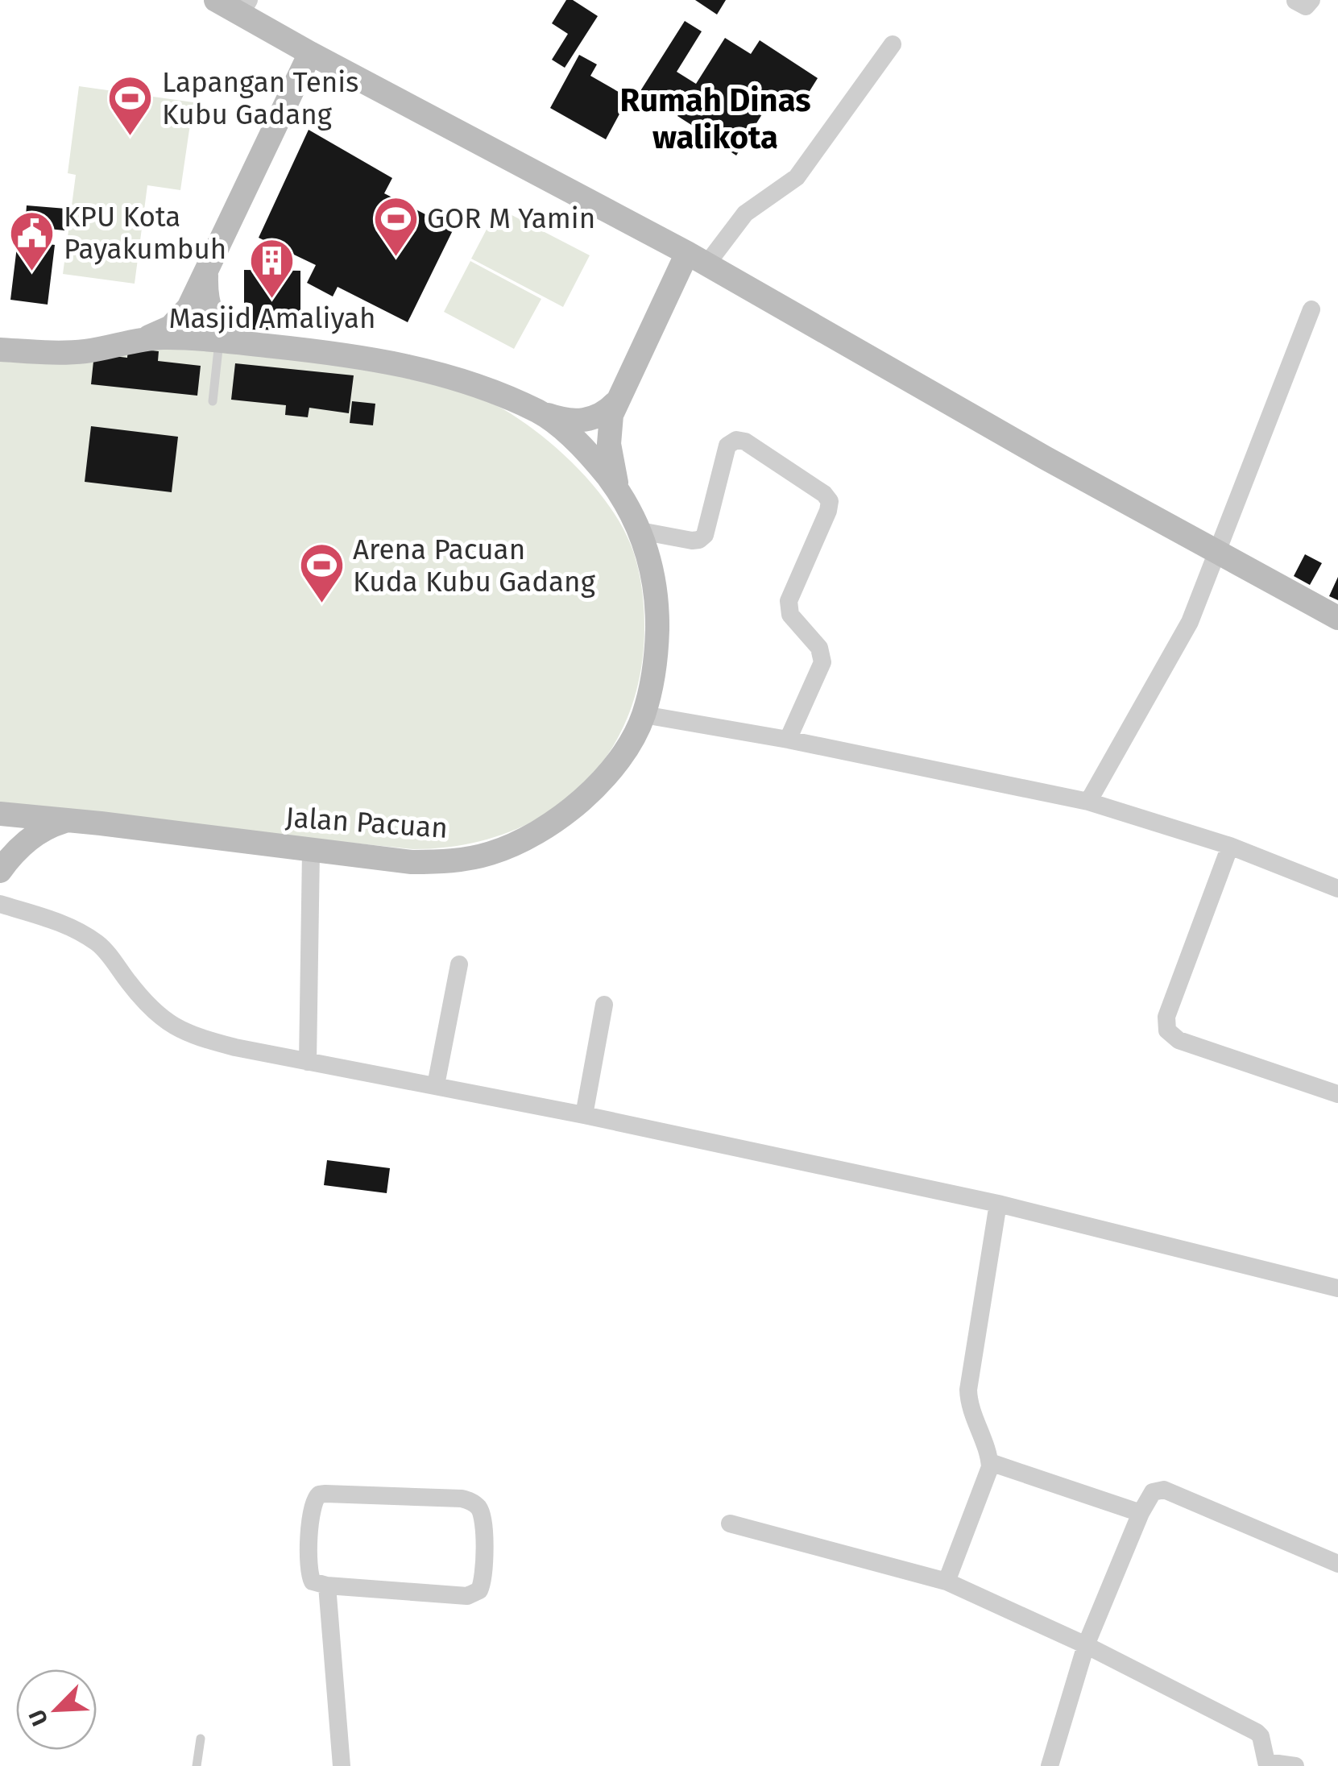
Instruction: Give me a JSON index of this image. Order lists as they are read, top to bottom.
{
  "streets": {
    "street": ["Jalan Pacuan"]
  },
  "districts": ["Rumah Dinas walikota"],
  "places": {
    "sports": ["Lapangan Tenis Kubu Gadang", "GOR M Yamin", "Arena Pacuan Kuda Kubu Gadang"],
    "public building": ["KPU Kota Payakumbuh"],
    "building": ["Masjid Amaliyah"]
  },
  "north": "bottom left"
}
